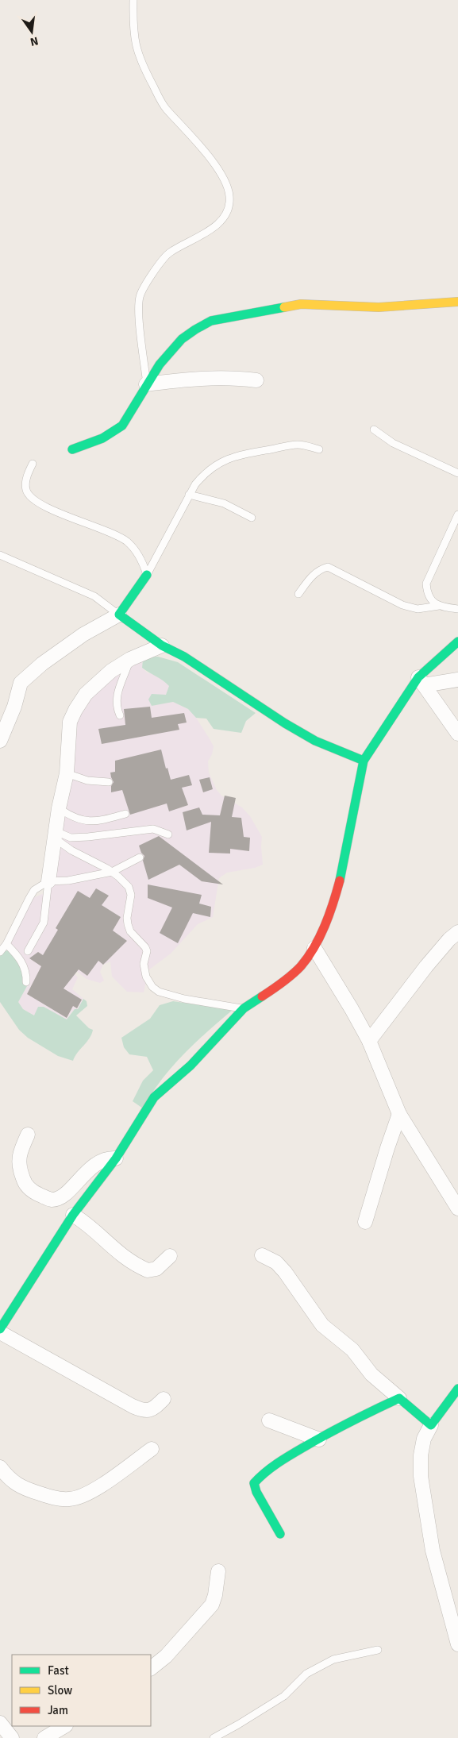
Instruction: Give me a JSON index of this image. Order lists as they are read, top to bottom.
{
  "legend": ["Fast", "Slow", "Jam"],
  "north": "bottom"
}
